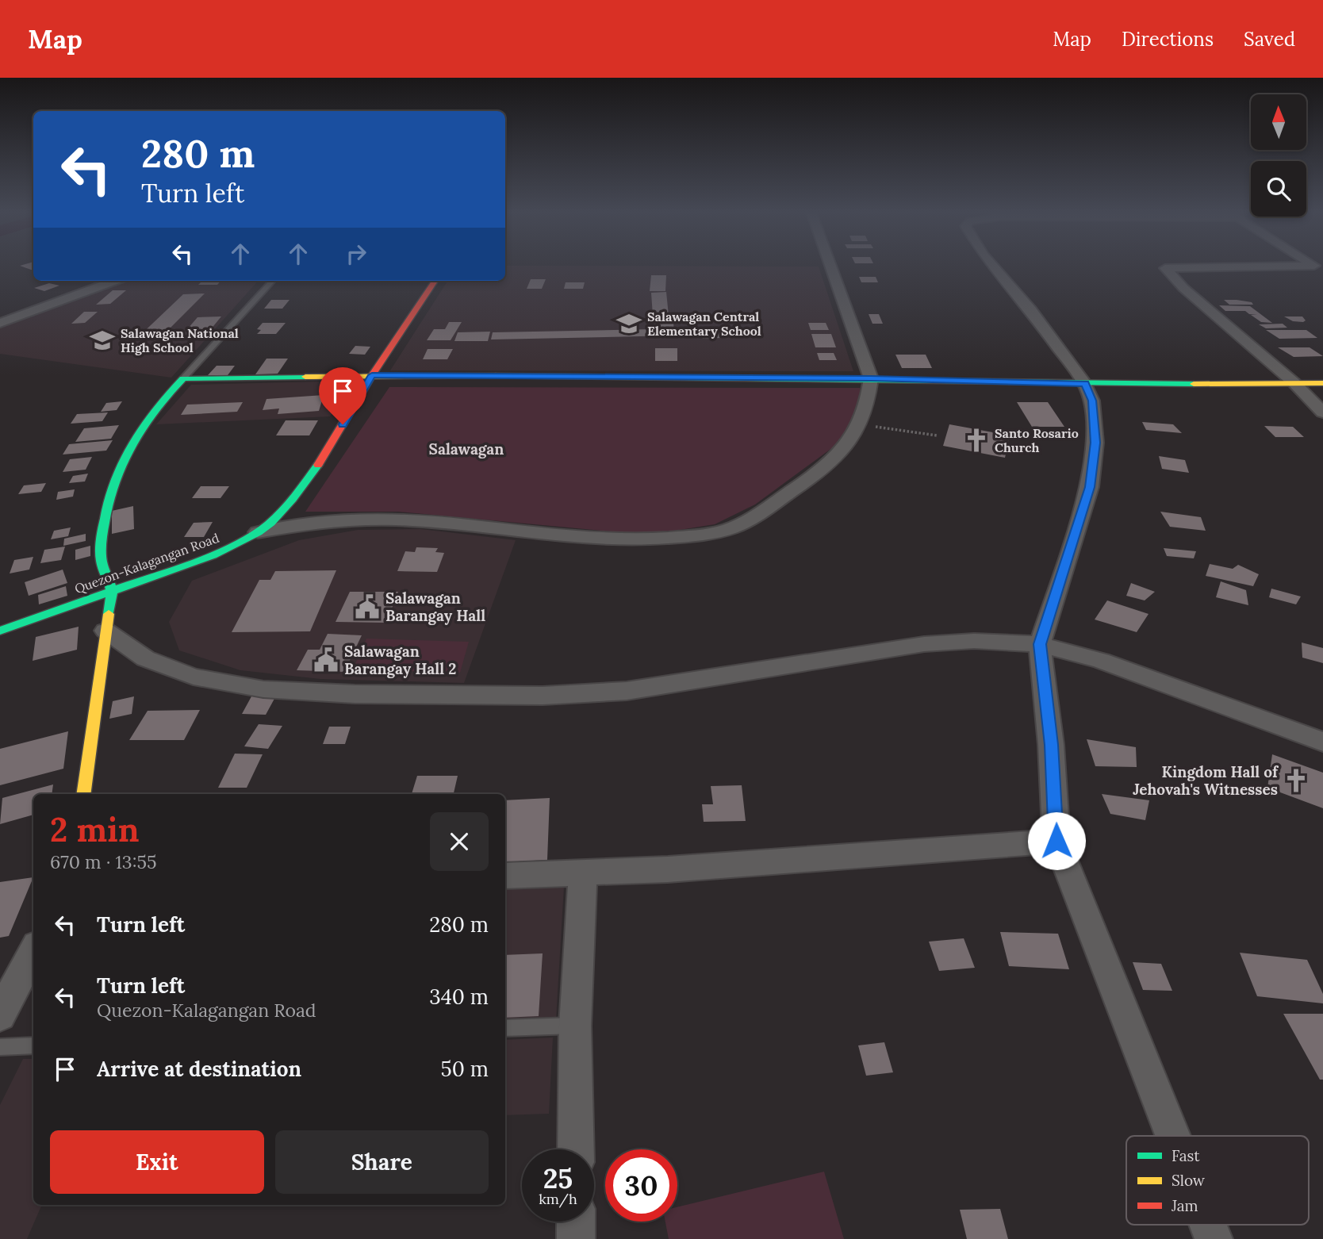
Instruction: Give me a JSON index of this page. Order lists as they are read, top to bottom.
{
  "streets": {
    "street": ["Quezon-Kalagangan Road"]
  },
  "districts": ["Salawagan"],
  "places": {
    "school or university": ["Salawagan Central Elementary School", "Salawagan National High School"],
    "church": ["Santo Rosario Church", "Kingdom Hall of Jehovah's Witnesses"],
    "public building": ["Salawagan Barangay Hall", "Salawagan Barangay Hall 2"]
  },
  "legend": ["Fast", "Slow", "Jam"],
  "north": "top",
  "page": {
    "header": "Map",
    "nav": ["Map", "Directions", "Saved"],
    "turn": ["280 m", "Turn left"],
    "heading": ["2 min", "670 m · 13:55"],
    "list": [
      {
        "name": "Turn left",
        "value": "280 m"
      },
      {
        "name": "Turn left",
        "note": "Quezon-Kalagangan Road",
        "value": "340 m"
      },
      {
        "name": "Arrive at destination",
        "value": "50 m"
      }
    ],
    "buttons": ["Exit", "Share"],
    "speed": "25 km/h",
    "limit": "30"
  }
}
